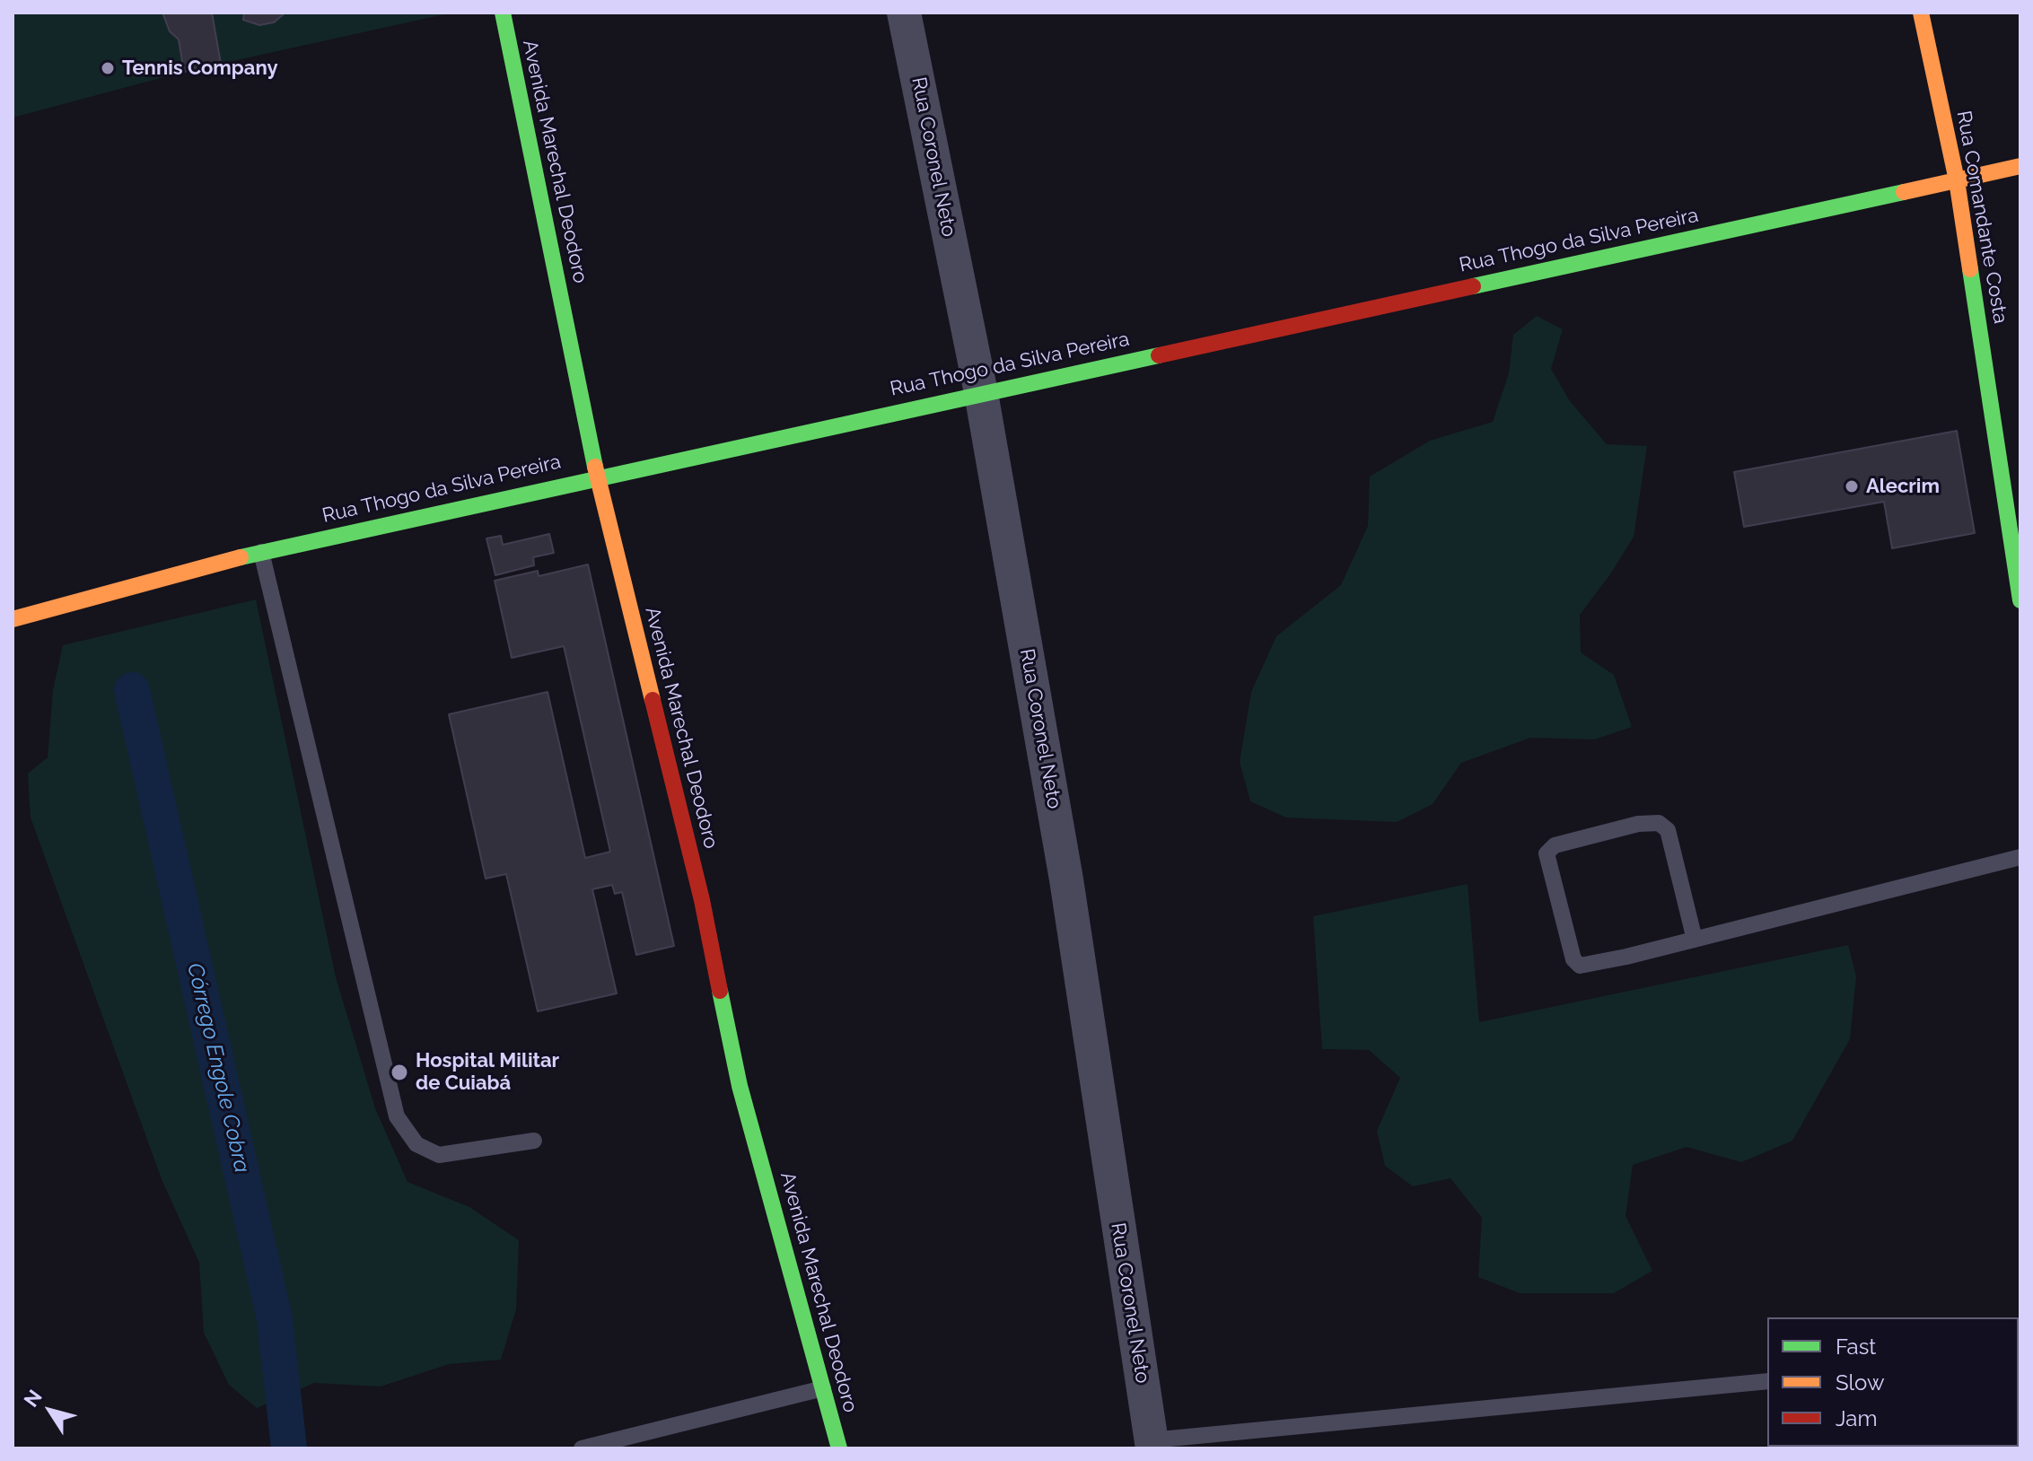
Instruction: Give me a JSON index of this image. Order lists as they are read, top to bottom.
{
  "streets": {
    "street": [
      "Rua Coronel Neto",
      "Avenida Marechal Deodoro",
      "Rua Comandante Costa",
      "Rua Thogo da Silva Pereira"
    ]
  },
  "crossings": [
    ["Rua Coronel Neto", "Rua Thogo da Silva Pereira"],
    ["Avenida Marechal Deodoro", "Rua Thogo da Silva Pereira"],
    ["Rua Comandante Costa", "Rua Thogo da Silva Pereira"]
  ],
  "water": ["Córrego Engole Cobra"],
  "places": ["Tennis Company", "Alecrim", "Hospital Militar de Cuiabá"],
  "legend": ["Fast", "Slow", "Jam"],
  "north": "top left"
}
